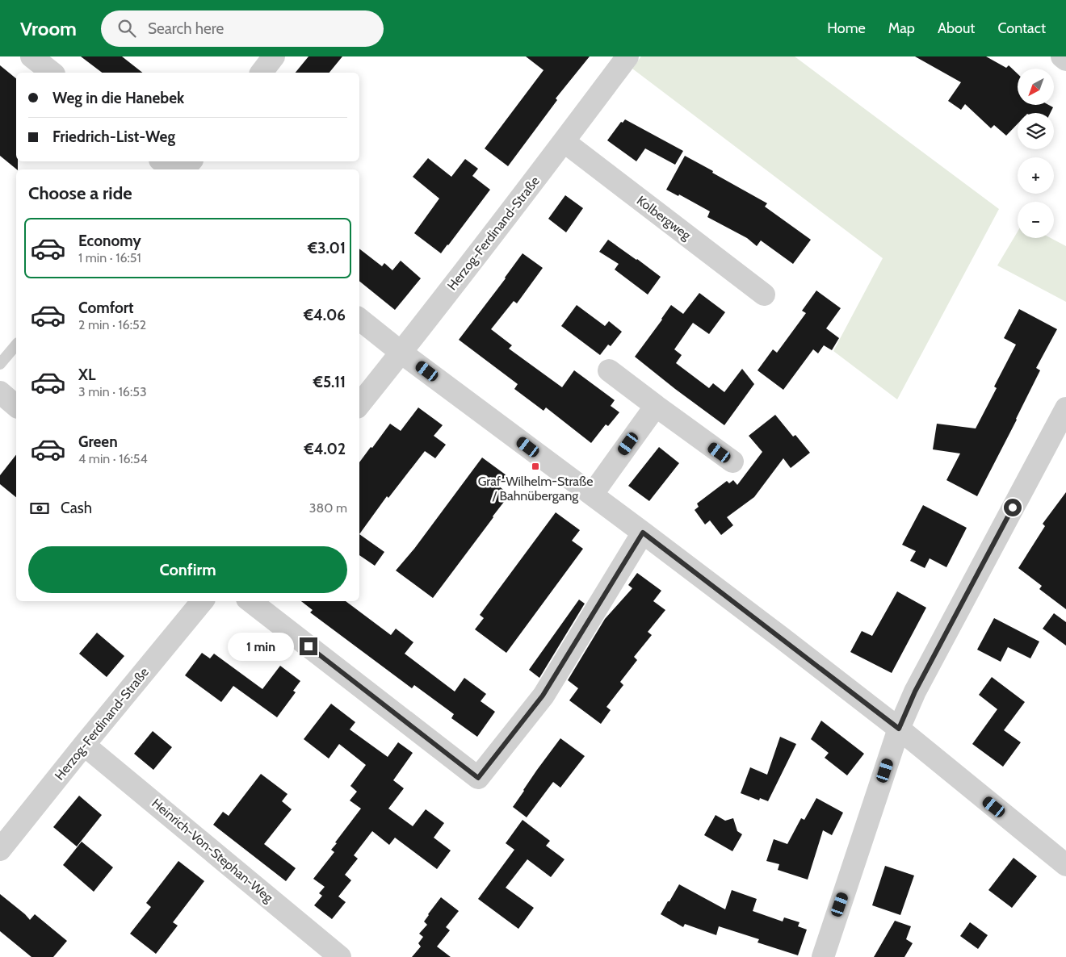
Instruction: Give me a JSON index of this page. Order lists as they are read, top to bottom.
{
  "streets": {
    "street": ["Kolbergweg", "Herzog-Ferdinand-Straße", "Heinrich-Von-Stephan-Weg"]
  },
  "crossings": [
    ["Kolbergweg", "Herzog-Ferdinand-Straße"],
    ["Herzog-Ferdinand-Straße", "Heinrich-Von-Stephan-Weg"]
  ],
  "places": {
    "transit": ["Graf-Wilhelm-Straße / Bahnübergang"]
  },
  "north": "bottom left",
  "page": {
    "header": "Vroom",
    "search": "Search here",
    "nav": [
      "Home",
      "Map",
      "About",
      "Contact"
    ],
    "map_buttons": ["+", "−"],
    "banner": ["Weg in die Hanebek", "Friedrich-List-Weg"],
    "heading": "Choose a ride",
    "list": [
      {
        "name": "Economy",
        "note": "1 min · 16:51",
        "value": "€3.01"
      },
      {
        "name": "Comfort",
        "note": "2 min · 16:52",
        "value": "€4.06"
      },
      {
        "name": "XL",
        "note": "3 min · 16:53",
        "value": "€5.11"
      },
      {
        "name": "Green",
        "note": "4 min · 16:54",
        "value": "€4.02"
      }
    ],
    "pay": ["Cash", "380 m"],
    "buttons": "Confirm",
    "bubble": "1 min"
  }
}
